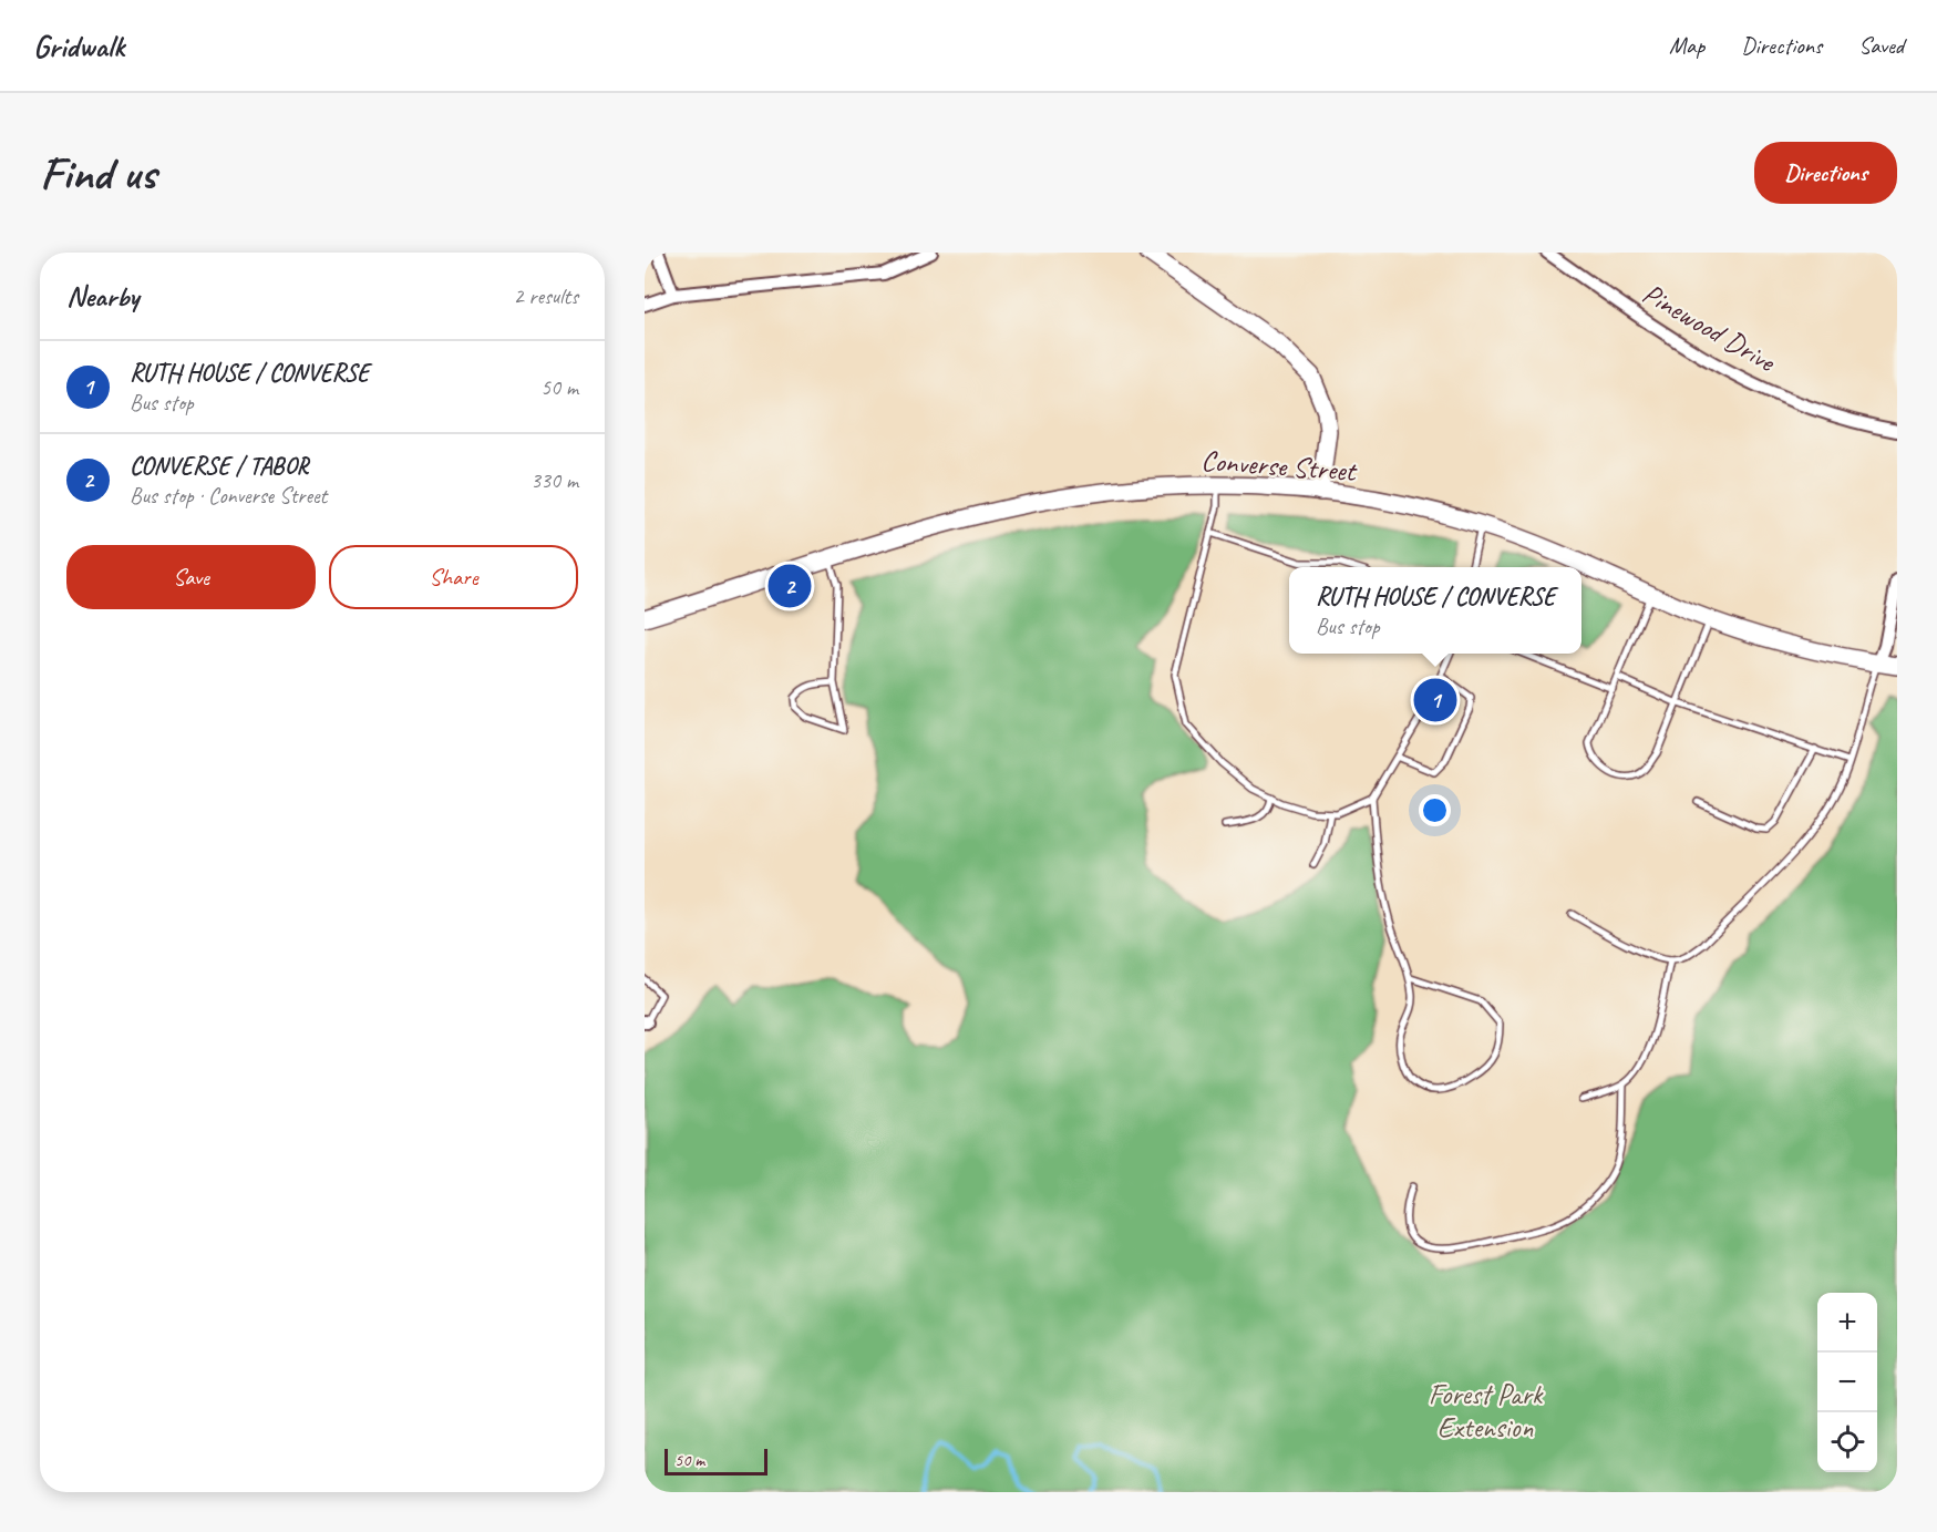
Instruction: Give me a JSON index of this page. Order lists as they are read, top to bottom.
{
  "streets": {
    "main road": ["Converse Street"],
    "street": ["Pinewood Drive"]
  },
  "parks": ["Forest Park Extension"],
  "scale_bar": "50 m",
  "page": {
    "header": "Gridwalk",
    "nav": ["Map", "Directions", "Saved"],
    "buttons": [
      "Directions",
      ["Save", "Share"]
    ],
    "title": "Find us",
    "heading": ["Nearby", "2 results"],
    "list": [
      {
        "mark": "1",
        "name": "RUTH HOUSE / CONVERSE",
        "note": "Bus stop",
        "value": "50 m"
      },
      {
        "mark": "2",
        "name": "CONVERSE / TABOR",
        "note": "Bus stop · Converse Street",
        "value": "330 m"
      }
    ],
    "pins": ["2", "1"],
    "popup": ["RUTH HOUSE / CONVERSE", "Bus stop"],
    "map_buttons": ["+", "−"],
    "scale": "50 m"
  }
}
